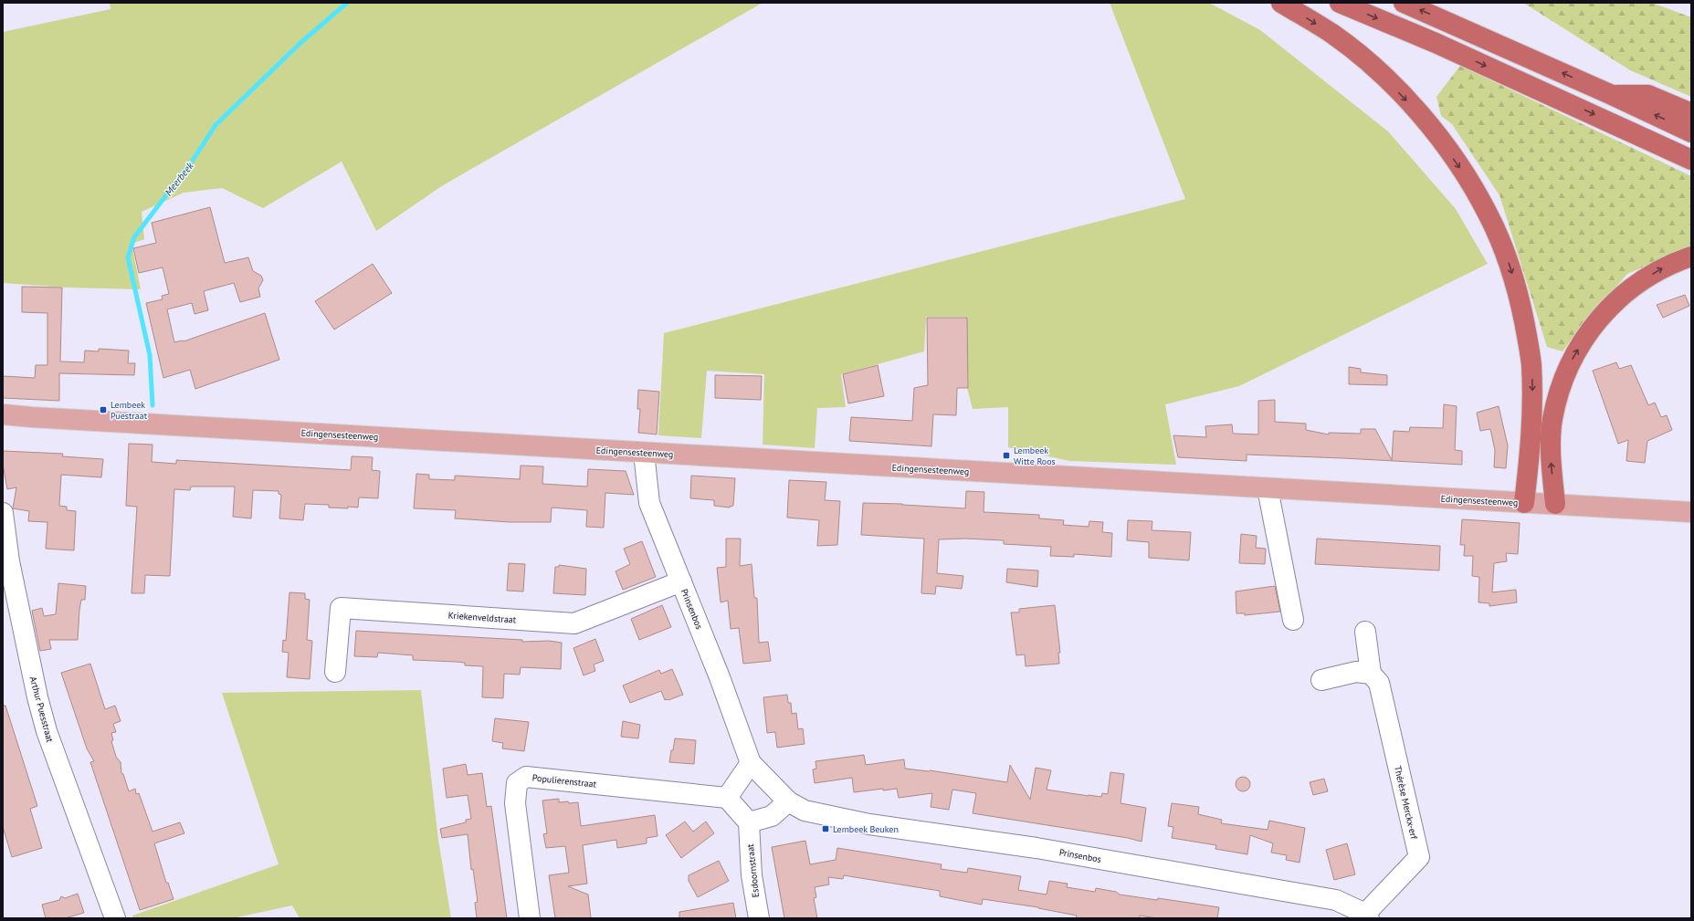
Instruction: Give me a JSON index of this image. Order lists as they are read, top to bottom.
{
  "streets": {
    "main road": ["Edingensesteenweg"],
    "street": [
      "Prinsenbos",
      "Kriekenveldstraat",
      "Arthur Puesstraat",
      "Populierenstraat",
      "Thérèse Merckx-erf",
      "Esdoornstraat"
    ]
  },
  "crossings": [
    ["Edingensesteenweg", "Prinsenbos"],
    ["Prinsenbos", "Kriekenveldstraat"],
    ["Prinsenbos", "Thérèse Merckx-erf"]
  ],
  "water": ["Meerbeek"],
  "places": {
    "transit": ["Lembeek Puestraat", "Lembeek Witte Roos", "Lembeek Beuken"]
  }
}
